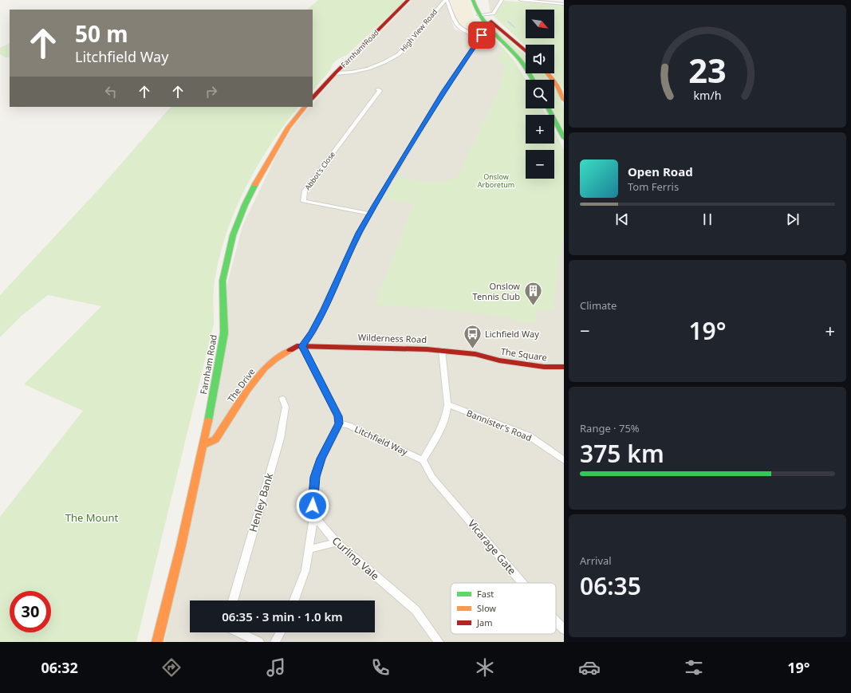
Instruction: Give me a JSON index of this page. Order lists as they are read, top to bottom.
{
  "streets": {
    "main road": [
      "Farnham Road",
      "Wilderness Road",
      "The Square",
      "The Drive"
    ],
    "street": [
      "High View Road",
      "Abbot's Close",
      "Bannister's Road",
      "Litchfield Way",
      "Henley Bank",
      "Vicarage Gate",
      "Curling Vale"
    ]
  },
  "crossings": [
    ["High View Road", "Farnham Road"],
    ["Farnham Road", "The Drive"],
    ["Wilderness Road", "The Square"],
    ["Wilderness Road", "The Drive"],
    ["Litchfield Way", "Vicarage Gate"]
  ],
  "parks": ["Onslow Arboretum", "The Mount"],
  "places": {
    "building": ["Onslow Tennis Club"],
    "bus stop": ["Lichfield Way"]
  },
  "legend": ["Fast", "Slow", "Jam"],
  "north": "bottom right",
  "page": {
    "map_buttons": ["+", "−"],
    "turn": ["50 m", "Litchfield Way"],
    "song": ["Open Road", "Tom Ferris"],
    "tile": [
      "Climate",
      ["Range · 75%", "375 km"],
      ["Arrival", "06:35"]
    ],
    "heat": ["−", "19°", "+"],
    "limit": "30",
    "trip": "06:35 · 3 min · 1.0 km",
    "tabs": ["06:32", "19°"],
    "gauge": ["23", "km/h"]
  }
}
